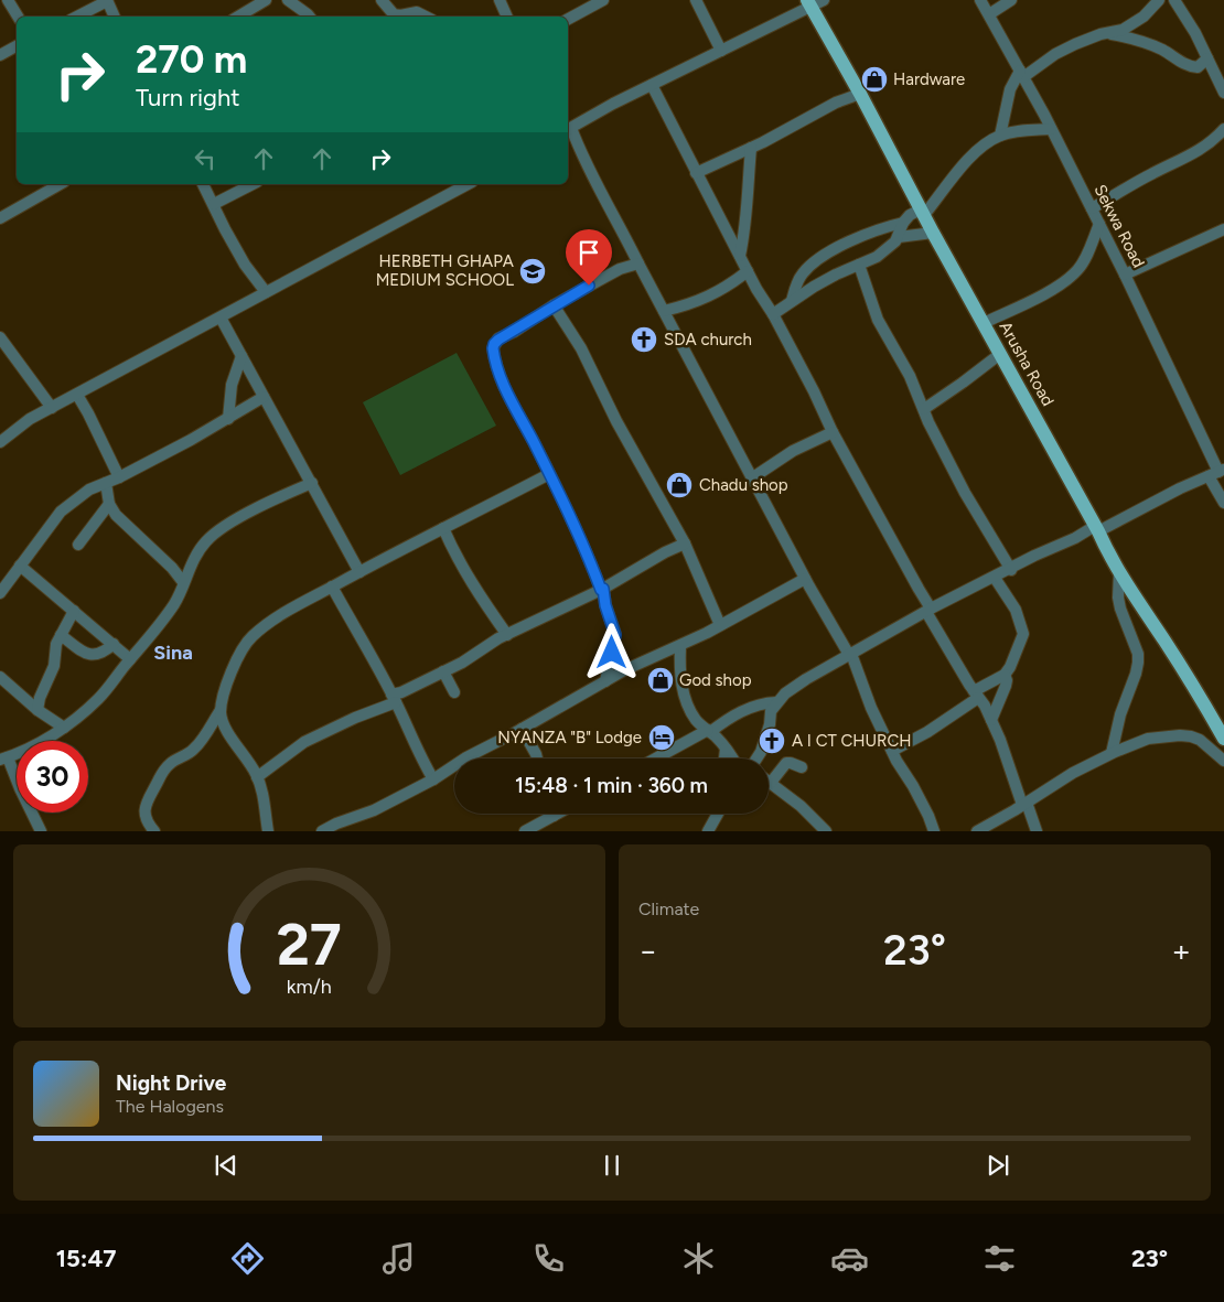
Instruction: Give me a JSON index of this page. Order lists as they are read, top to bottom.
{
  "streets": {
    "main road": ["Arusha Road"],
    "street": ["Sekwa Road"]
  },
  "crossings": [
    ["Sekwa Road", "Arusha Road"]
  ],
  "districts": ["Sina"],
  "places": {
    "shop": ["Hardware", "Chadu shop", "God shop"],
    "school or university": ["HERBETH GHAPA MEDIUM SCHOOL"],
    "church": ["SDA church", "A I CT CHURCH"],
    "hotel": ["NYANZA \"B\" Lodge"]
  },
  "page": {
    "turn": ["270 m", "Turn right"],
    "limit": "30",
    "trip": "15:48 · 1 min · 360 m",
    "tile": "Climate",
    "heat": ["−", "23°", "+"],
    "song": ["Night Drive", "The Halogens"],
    "tabs": ["15:47", "23°"],
    "gauge": ["27", "km/h"]
  }
}
